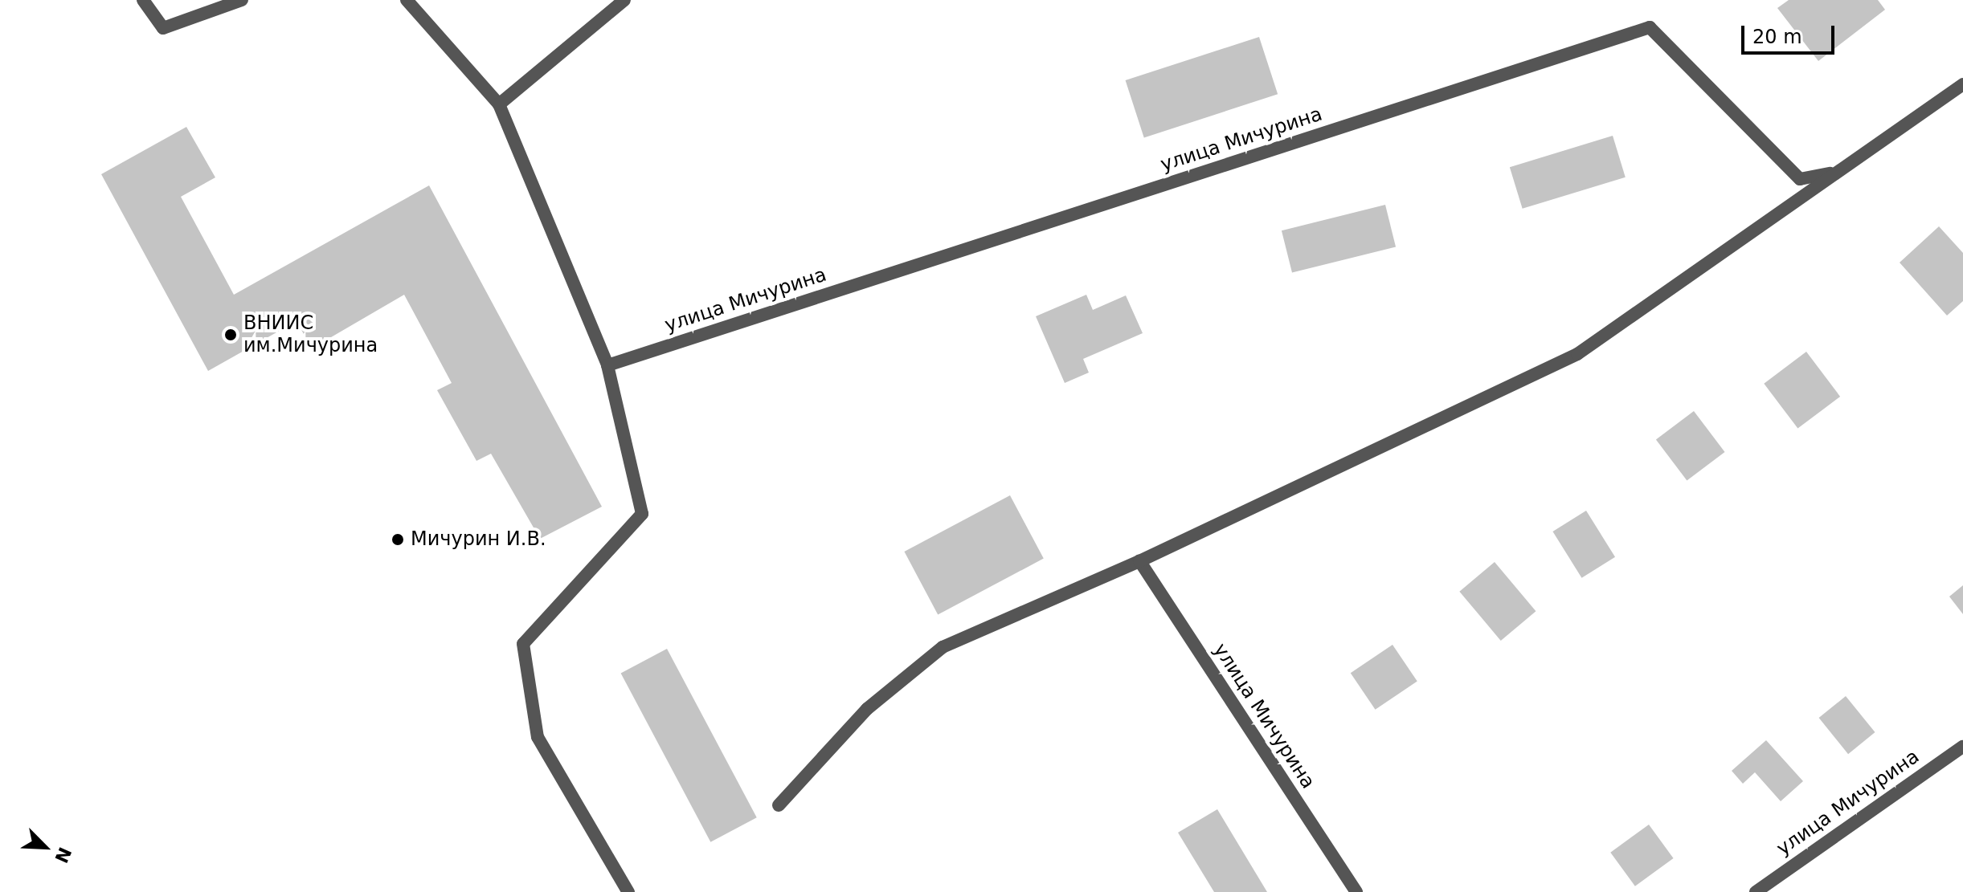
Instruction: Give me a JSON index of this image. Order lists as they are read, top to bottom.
{
  "streets": {
    "street": ["улица Мичурина"]
  },
  "places": ["ВНИИС им.Мичурина", "Мичурин И.В."],
  "scale_bar": "20 m",
  "north": "bottom right"
}
